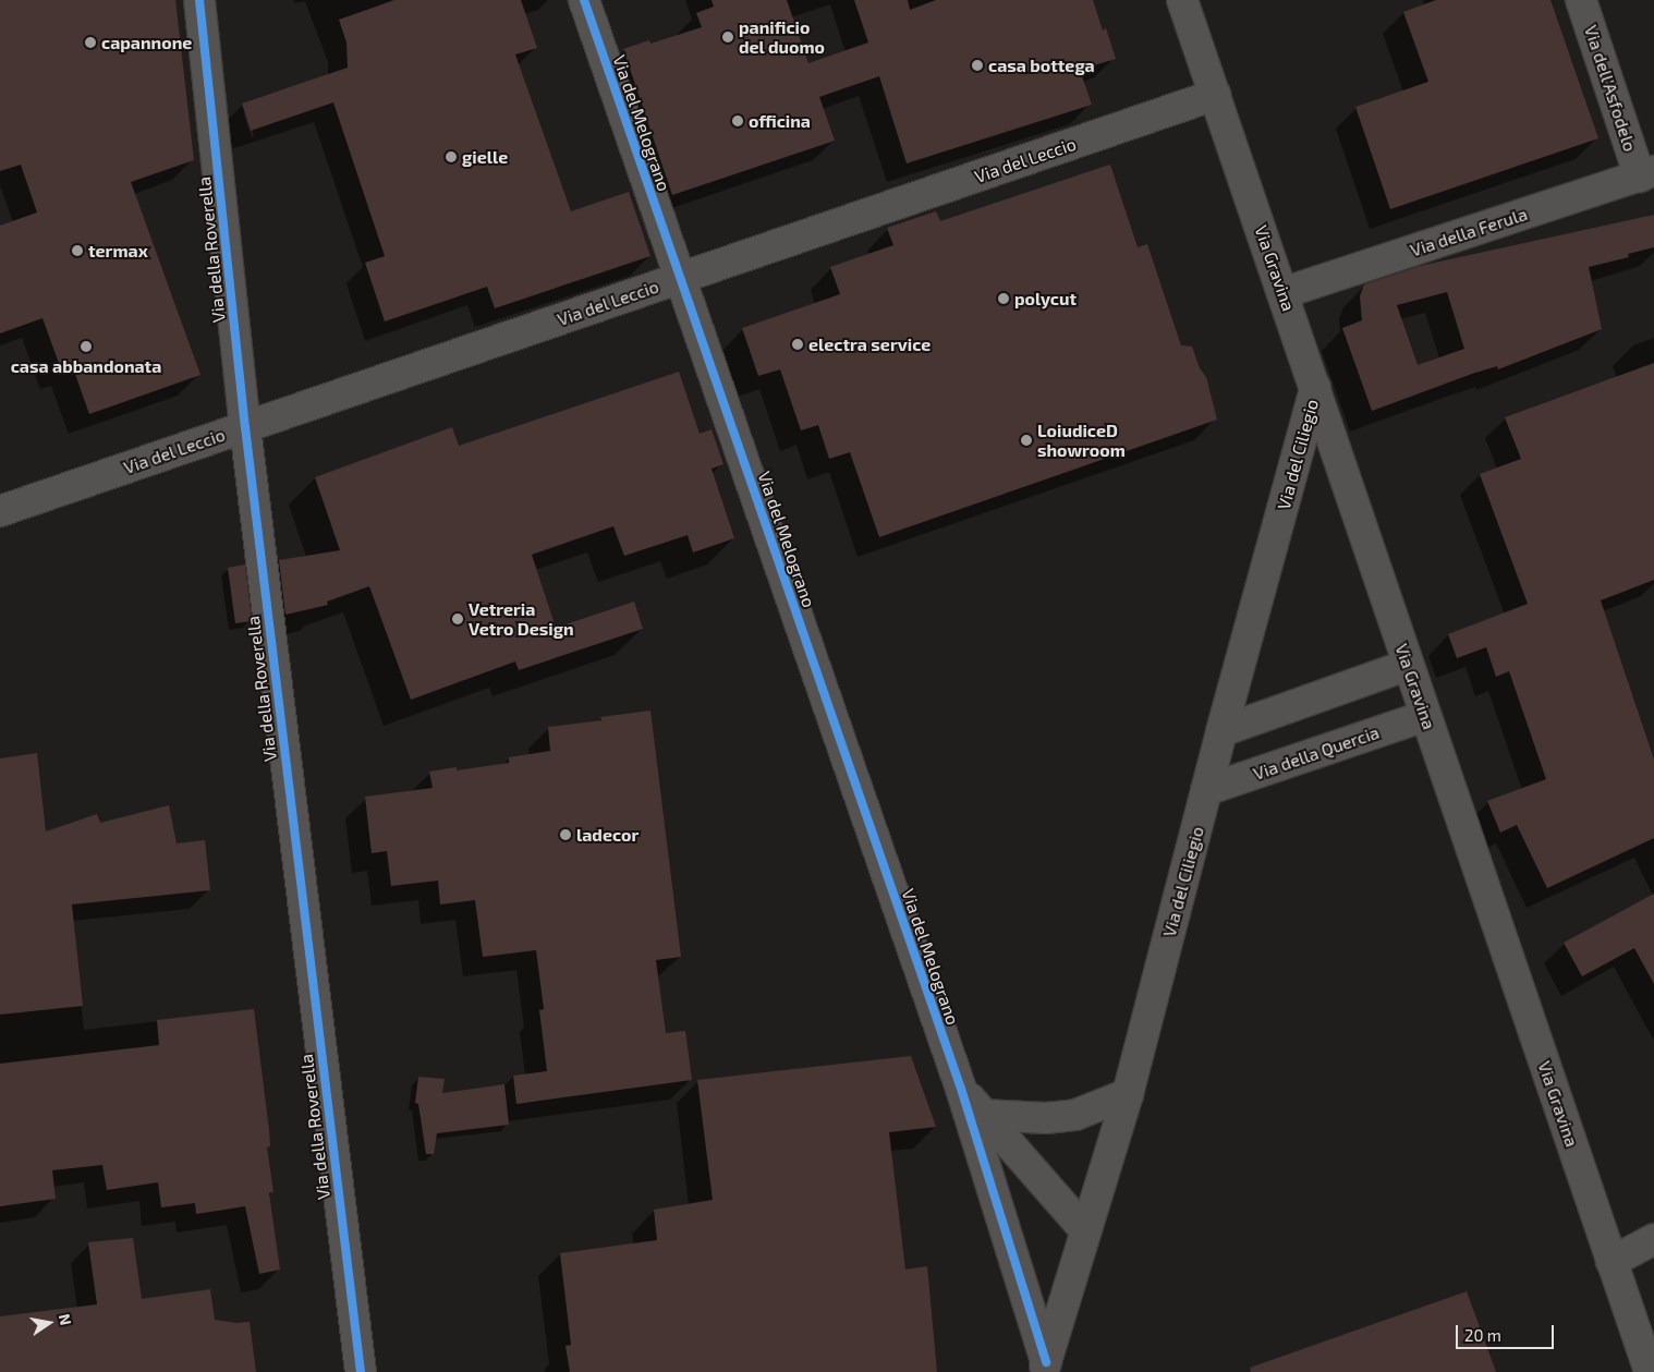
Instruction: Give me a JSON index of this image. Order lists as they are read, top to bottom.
{
  "streets": {
    "street": [
      "Via dell'Asfodelo",
      "Via del Melograno",
      "Via del Leccio",
      "Via della Ferula",
      "Via della Roverella",
      "Via Gravina",
      "Via del Ciliegio",
      "Via della Quercia"
    ]
  },
  "crossings": [
    ["Via dell'Asfodelo", "Via della Ferula"],
    ["Via del Melograno", "Via del Leccio"],
    ["Via del Melograno", "Via del Ciliegio"],
    ["Via del Leccio", "Via della Roverella"],
    ["Via del Leccio", "Via Gravina"],
    ["Via della Ferula", "Via Gravina"],
    ["Via Gravina", "Via del Ciliegio"],
    ["Via Gravina", "Via della Quercia"],
    ["Via del Ciliegio", "Via della Quercia"]
  ],
  "places": [
    "panificio del duomo",
    "capannone",
    "casa bottega",
    "officina",
    "gielle",
    "termax",
    "polycut",
    "electra service",
    "casa abbandonata",
    "LoiudiceD showroom",
    "Vetreria Vetro Design",
    "ladecor"
  ],
  "scale_bar": "20 m",
  "north": "right"
}
